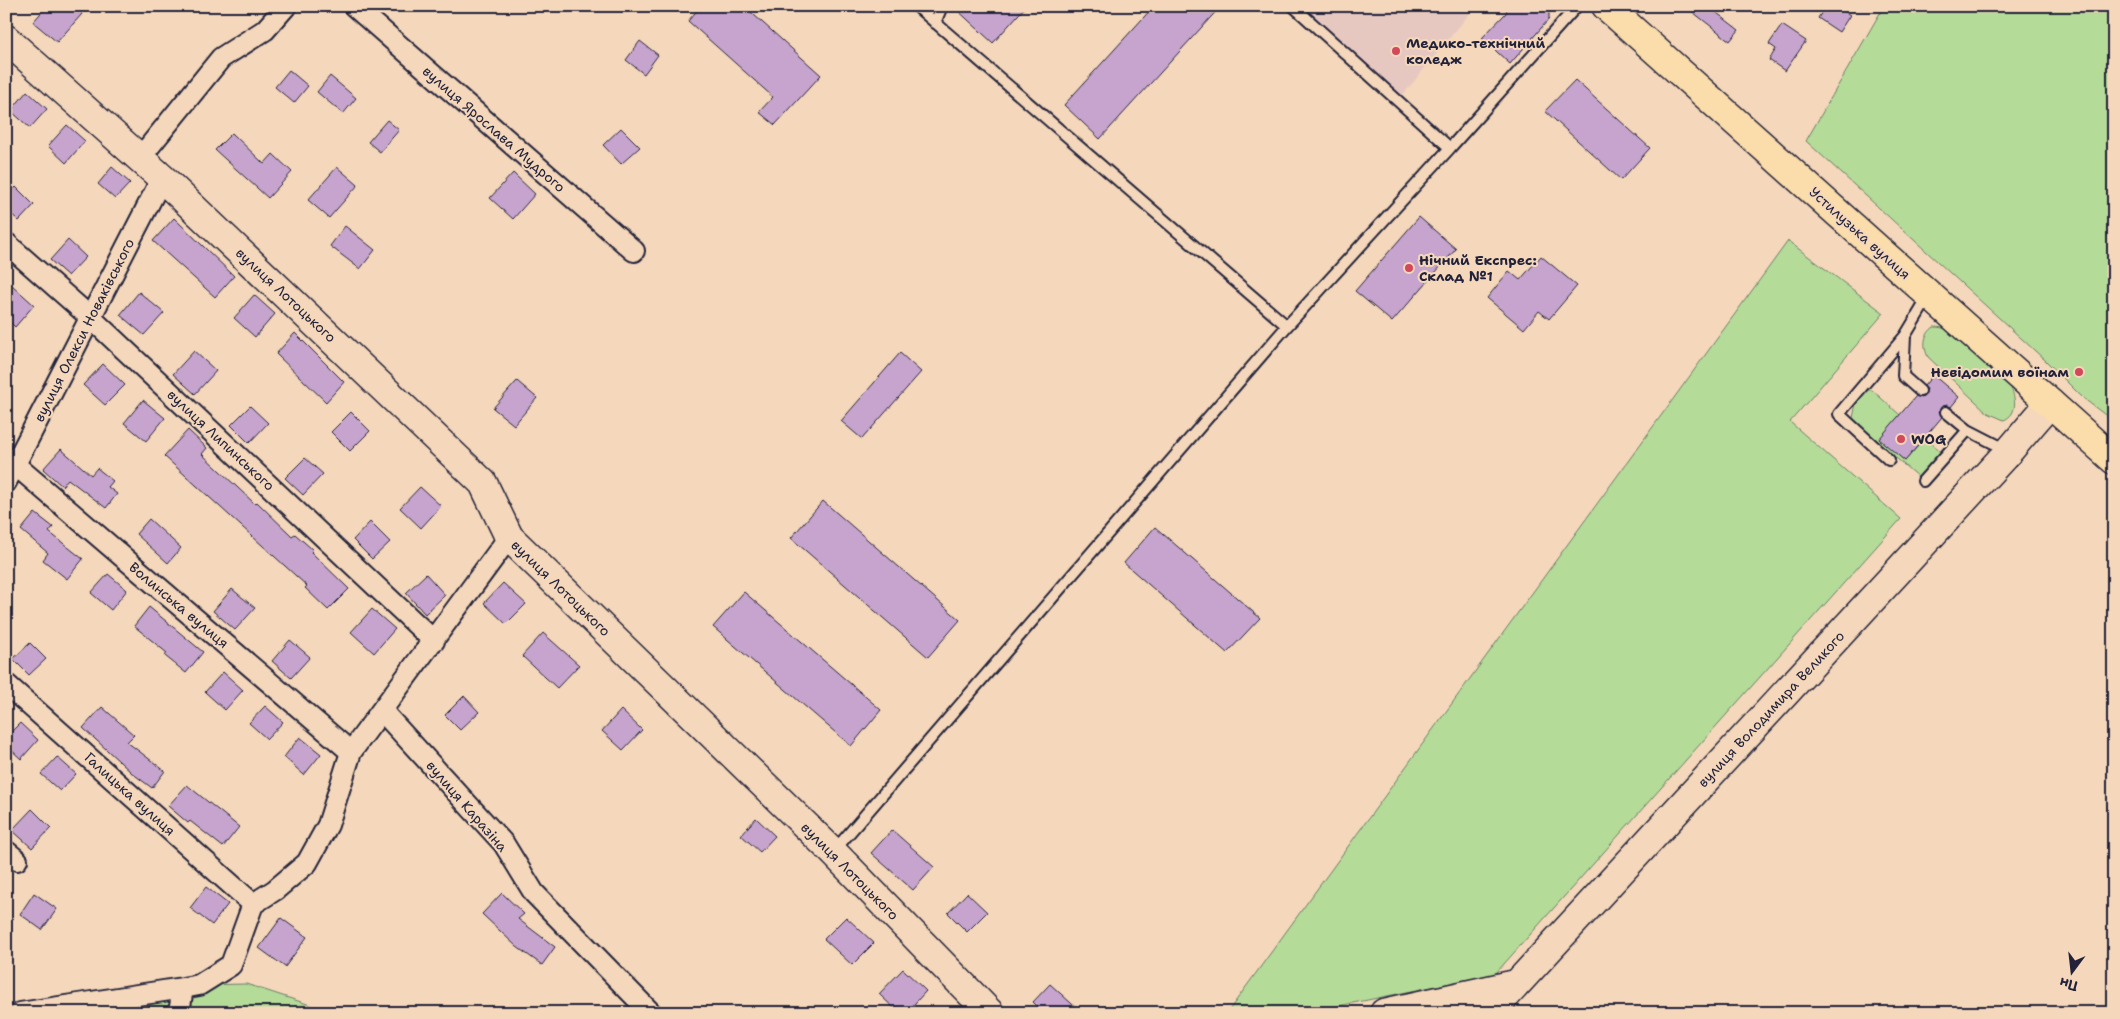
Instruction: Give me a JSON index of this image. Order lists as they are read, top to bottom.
{
  "streets": {
    "main road": ["Устилузька вулиця"],
    "street": [
      "вулиця Ярослава Мудрого",
      "вулиця Лотоцького",
      "вулиця Олекси Новаківського",
      "вулиця Липинського",
      "Волинська вулиця",
      "вулиця Володимира Великого",
      "Галицька вулиця",
      "вулиця Каразіна"
    ]
  },
  "crossings": [
    ["Устилузька вулиця", "вулиця Володимира Великого"],
    ["вулиця Лотоцького", "вулиця Олекси Новаківського"],
    ["вулиця Олекси Новаківського", "вулиця Липинського"],
    ["вулиця Олекси Новаківського", "Волинська вулиця"]
  ],
  "places": [
    "Медико-технічний коледж",
    "Нічний Експрес: Склад №1",
    "Невідомим воїнам",
    "WOG"
  ],
  "north": "bottom"
}
